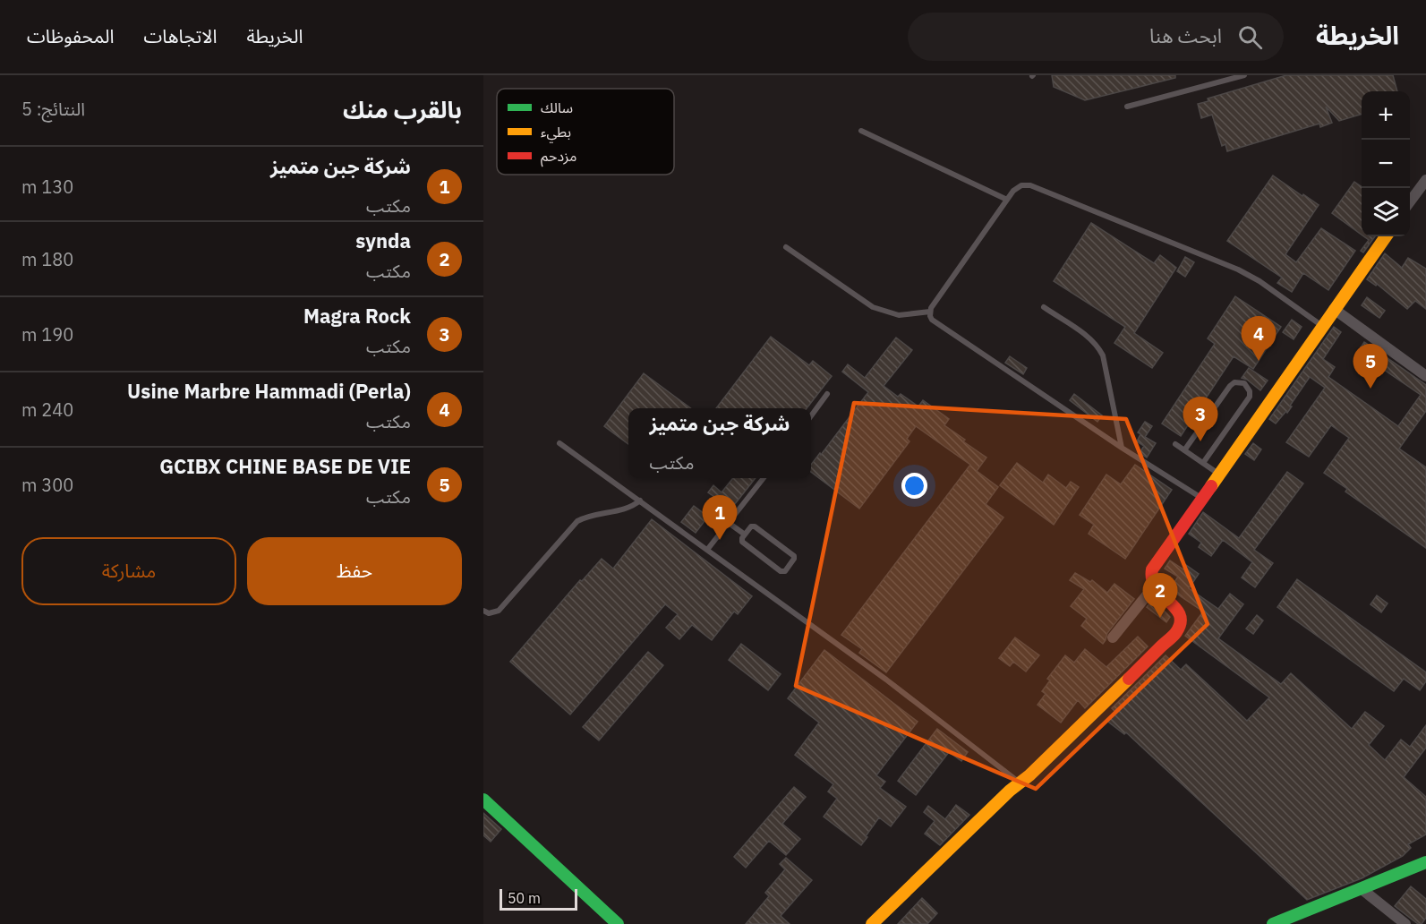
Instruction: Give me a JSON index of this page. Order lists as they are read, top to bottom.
{
  "legend": ["سالك", "بطيء", "مزدحم"],
  "scale_bar": "50 m",
  "page": {
    "header": "الخريطة",
    "search": "ابحث هنا",
    "nav": ["الخريطة", "الاتجاهات", "المحفوظات"],
    "heading": ["بالقرب منك", "النتائج: 5"],
    "map_buttons": ["+", "−"],
    "list": [
      {
        "mark": "1",
        "name": "شركة جبن متميز",
        "note": "مكتب",
        "value": "130 m"
      },
      {
        "mark": "2",
        "name": "synda",
        "note": "مكتب",
        "value": "180 m"
      },
      {
        "mark": "3",
        "name": "Magra Rock",
        "note": "مكتب",
        "value": "190 m"
      },
      {
        "mark": "4",
        "name": "Usine Marbre Hammadi (Perla)",
        "note": "مكتب",
        "value": "240 m"
      },
      {
        "mark": "5",
        "name": "GCIBX CHINE BASE DE VIE",
        "note": "مكتب",
        "value": "300 m"
      }
    ],
    "pins": [
      "4",
      "5",
      "3",
      "1",
      "2"
    ],
    "popup": ["شركة جبن متميز", "مكتب"],
    "buttons": ["حفظ", "مشاركة"],
    "scale": "50 m"
  }
}
